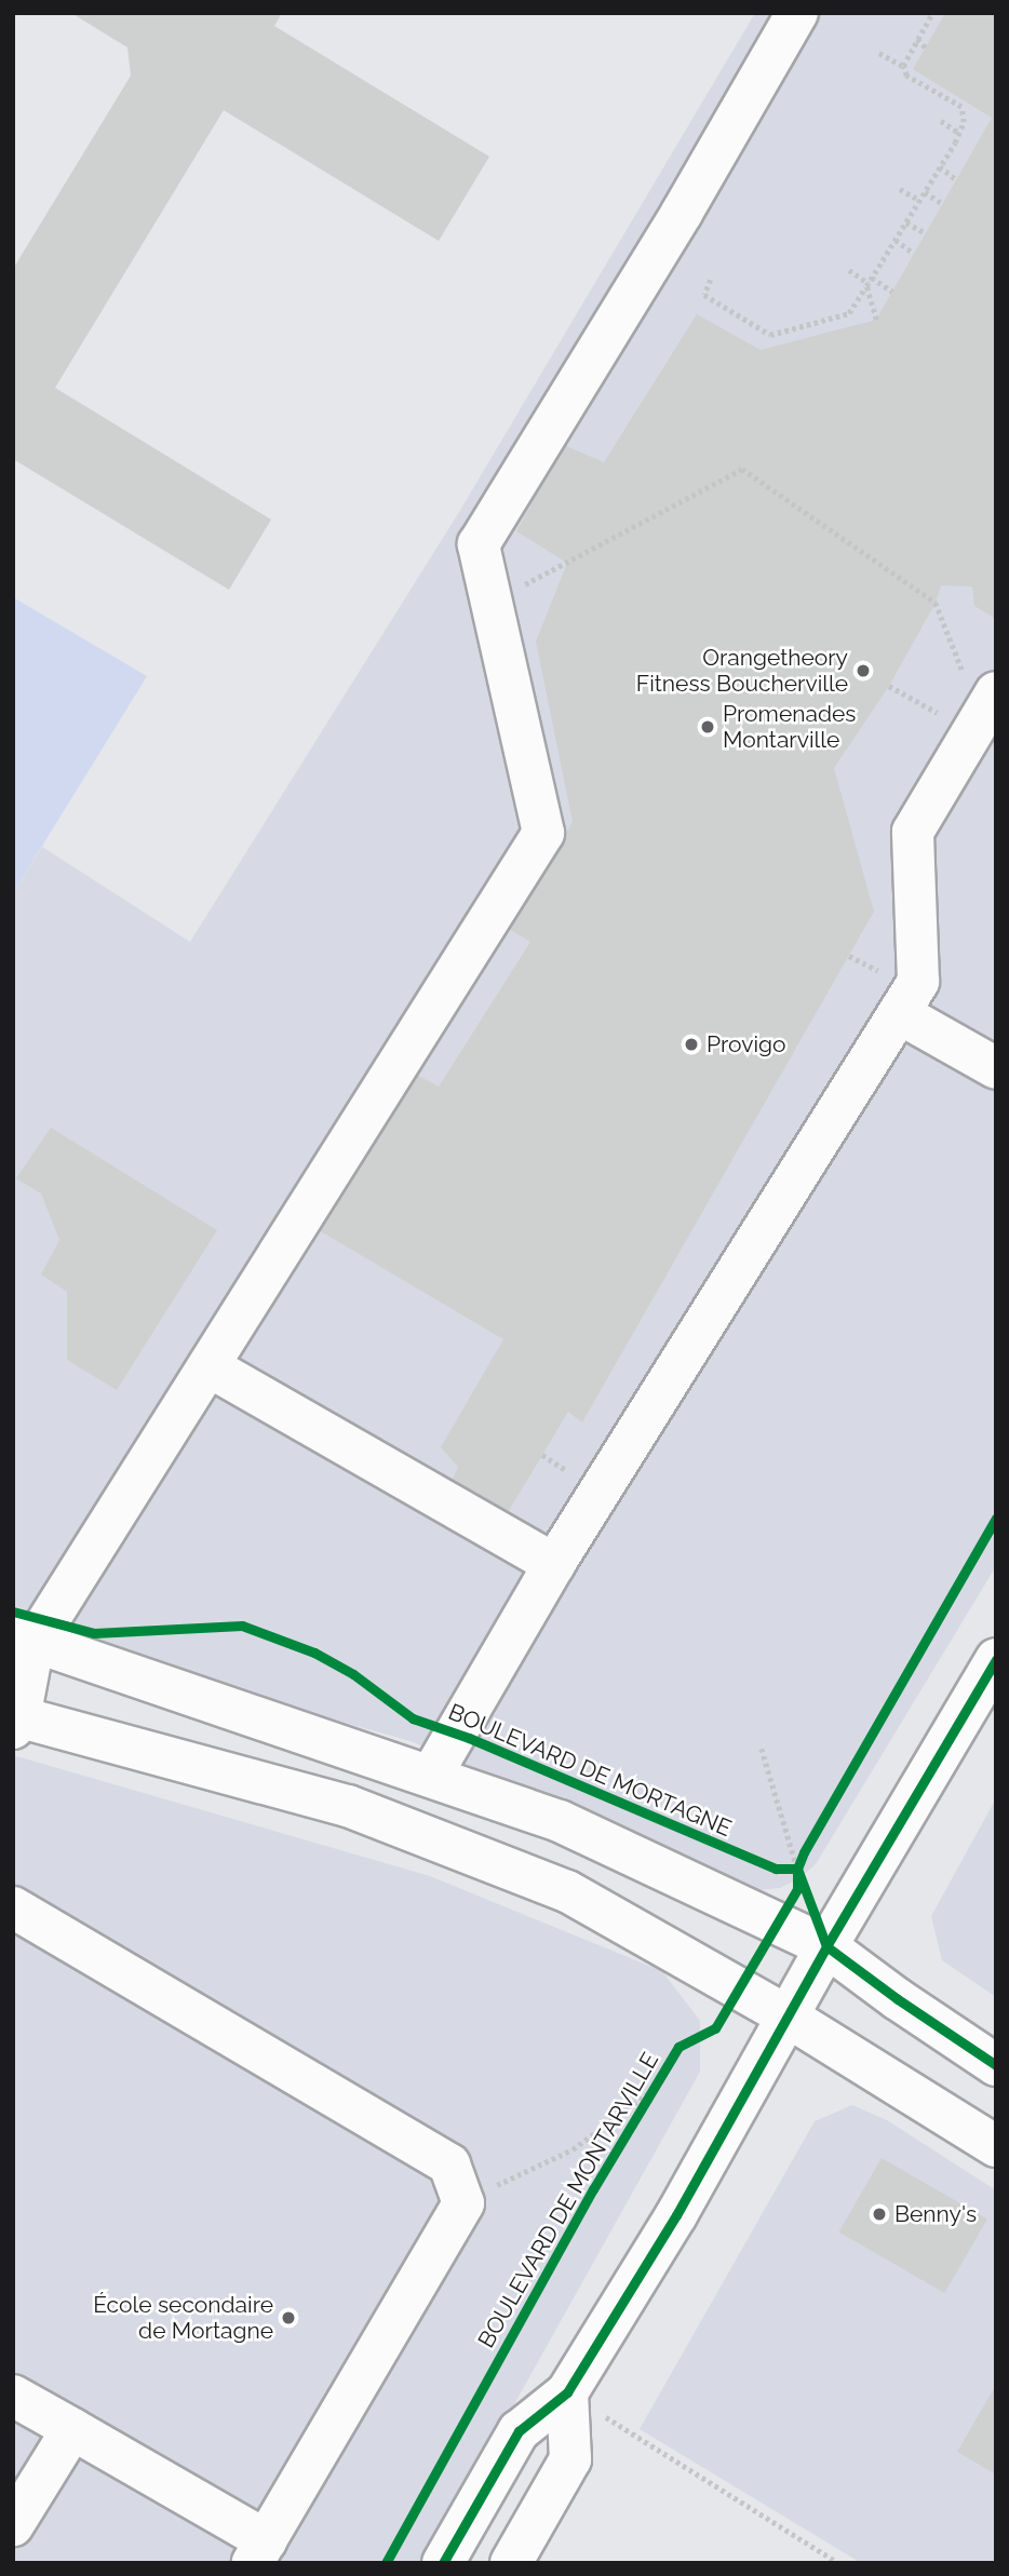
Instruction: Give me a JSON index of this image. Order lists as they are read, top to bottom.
{
  "streets": {
    "cycle path": ["BOULEVARD DE MORTAGNE", "BOULEVARD DE MONTARVILLE"]
  },
  "places": [
    "Orangetheory Fitness Boucherville",
    "Promenades Montarville",
    "Provigo",
    "Benny's",
    "École secondaire de Mortagne"
  ]
}
